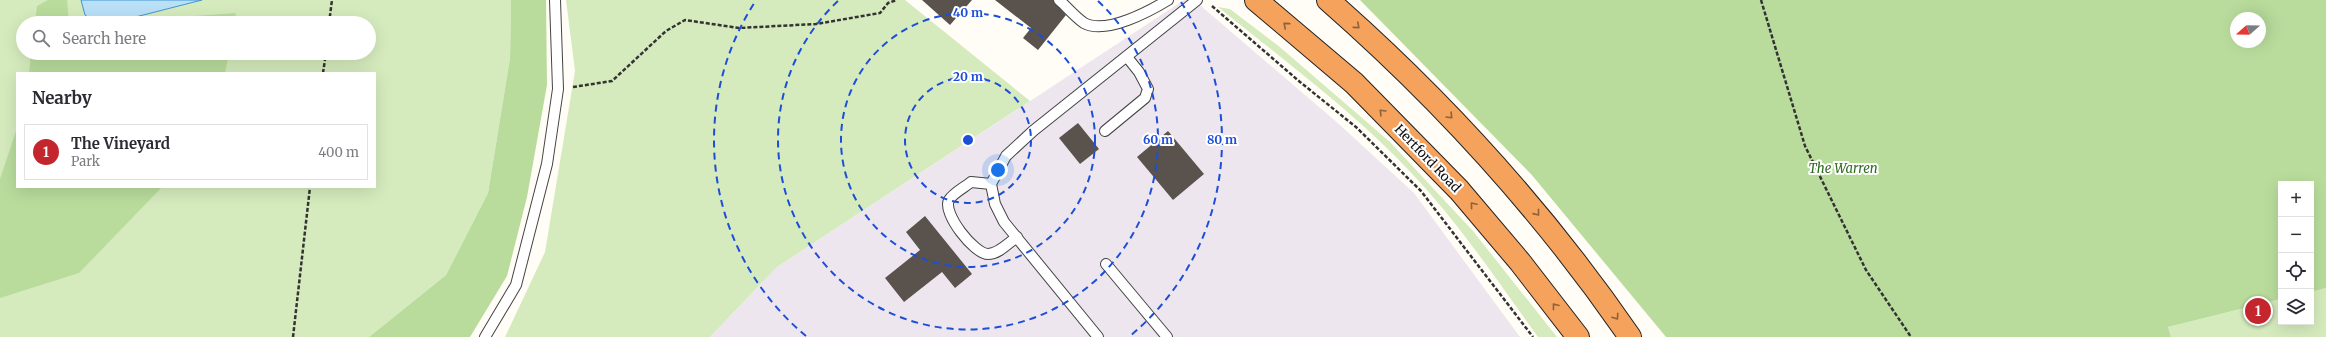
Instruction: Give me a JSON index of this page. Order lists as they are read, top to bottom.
{
  "streets": {
    "highway": ["Hertford Road"]
  },
  "parks": ["The Warren"],
  "north": "left",
  "page": {
    "search": "Search here",
    "heading": "Nearby",
    "list": [
      {
        "mark": "1",
        "name": "The Vineyard",
        "note": "Park",
        "value": "400 m"
      }
    ],
    "map_buttons": ["+", "−"],
    "pins": "1"
  },
  "rings": [
    "40 m",
    "20 m",
    "60 m",
    "80 m"
  ]
}
